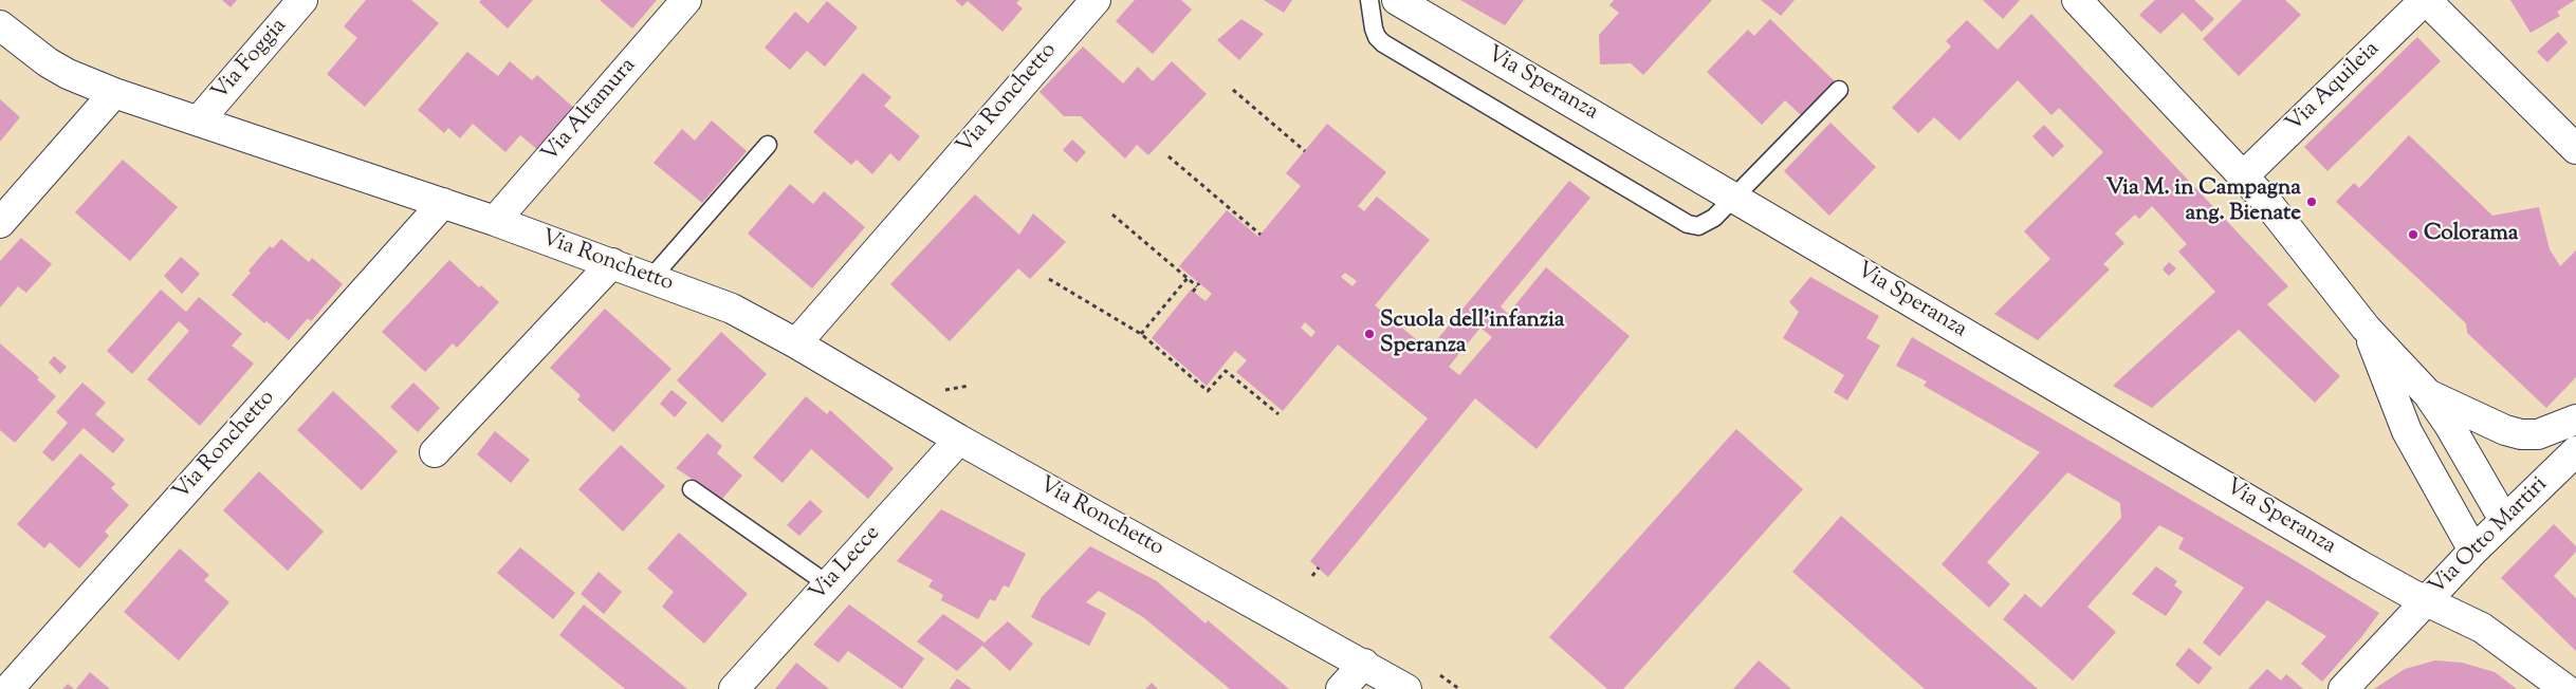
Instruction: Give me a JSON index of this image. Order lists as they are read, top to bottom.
{
  "streets": {
    "street": [
      "Via Foggia",
      "Via Speranza",
      "Via Aquileia",
      "Via Ronchetto",
      "Via Altamura",
      "Via Otto Martiri",
      "Via Lecce"
    ]
  },
  "crossings": [
    ["Via Foggia", "Via Ronchetto"],
    ["Via Speranza", "Via Otto Martiri"],
    ["Via Ronchetto", "Via Altamura"],
    ["Via Ronchetto", "Via Lecce"]
  ],
  "places": ["Via M. in Campagna ang. Bienate", "Colorama", "Scuola dell'infanzia Speranza"]
}
